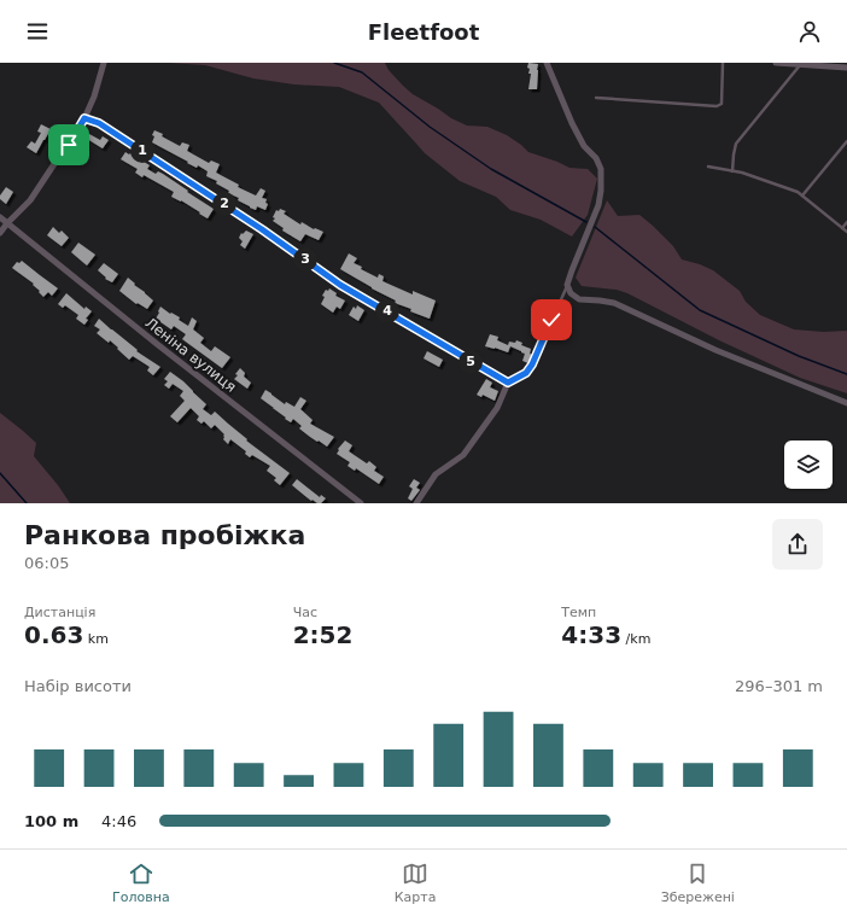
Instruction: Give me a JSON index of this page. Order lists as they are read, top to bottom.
{
  "streets": {
    "street": ["Леніна вулиця"]
  },
  "page": {
    "header": "Fleetfoot",
    "pins": [
      "1",
      "2",
      "3",
      "4",
      "5"
    ],
    "heading": ["Ранкова пробіжка", "06:05"],
    "stats": [
      ["Дистанція", "0.63 km"],
      ["Час", "2:52"],
      ["Темп", "4:33 /km"]
    ],
    "chart": ["Набір висоти", "296–301 m"],
    "list": [
      {
        "name": "100 m",
        "note": "4:46"
      }
    ],
    "tabs": ["Головна", "Карта", "Збережені"]
  }
}
